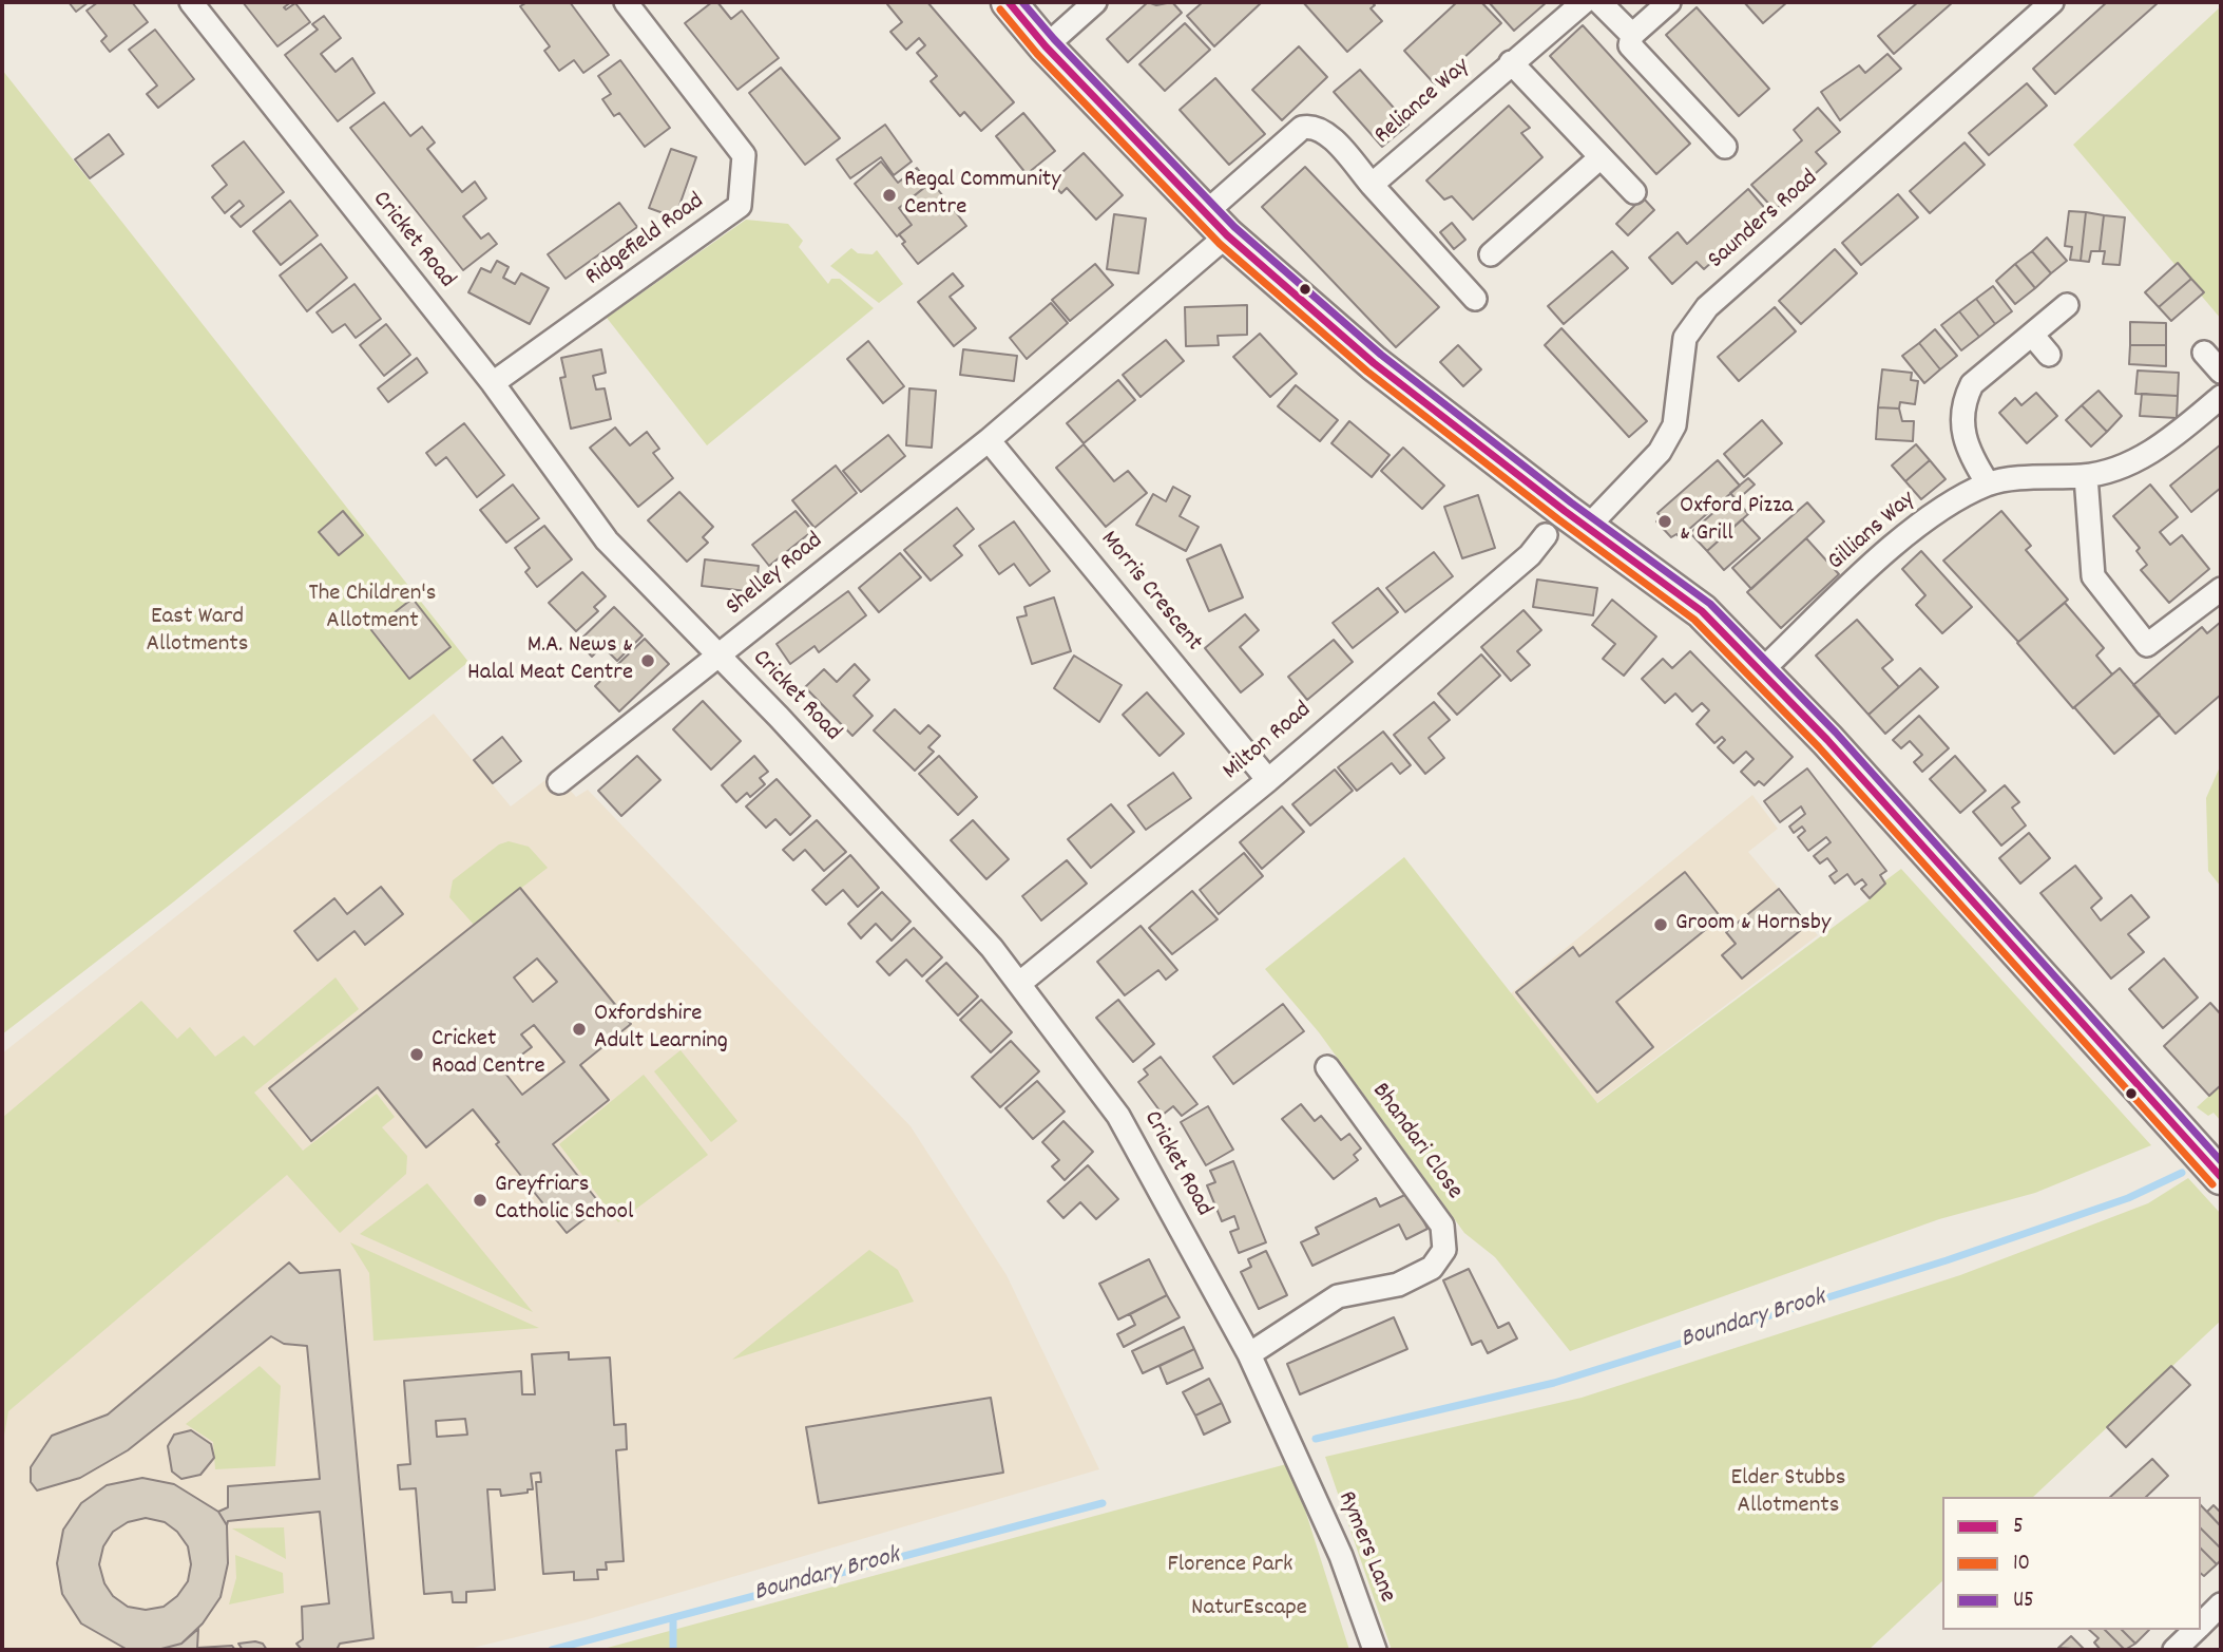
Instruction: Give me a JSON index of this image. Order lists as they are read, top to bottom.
{
  "streets": {
    "street": [
      "Reliance Way",
      "Saunders Road",
      "Cricket Road",
      "Ridgefield Road",
      "Gillians Way",
      "Shelley Road",
      "Morris Crescent",
      "Milton Road",
      "Bhandari Close",
      "Rymers Lane"
    ]
  },
  "crossings": [
    ["Reliance Way", "Shelley Road"],
    ["Cricket Road", "Ridgefield Road"],
    ["Cricket Road", "Shelley Road"],
    ["Cricket Road", "Milton Road"],
    ["Cricket Road", "Bhandari Close"],
    ["Cricket Road", "Rymers Lane"],
    ["Shelley Road", "Morris Crescent"],
    ["Morris Crescent", "Milton Road"]
  ],
  "water": ["Boundary Brook"],
  "parks": [
    "The Children's Allotment",
    "East Ward Allotments",
    "Elder Stubbs Allotments",
    "Florence Park",
    "NaturEscape"
  ],
  "places": [
    "Regal Community Centre",
    "Oxford Pizza & Grill",
    "M.A. News & Halal Meat Centre",
    "Groom & Hornsby",
    "Oxfordshire Adult Learning",
    "Cricket Road Centre",
    "Greyfriars Catholic School"
  ],
  "lines": ["transit line 5", "transit line U5", "transit line 10"],
  "legend": ["5", "10", "U5"]
}
